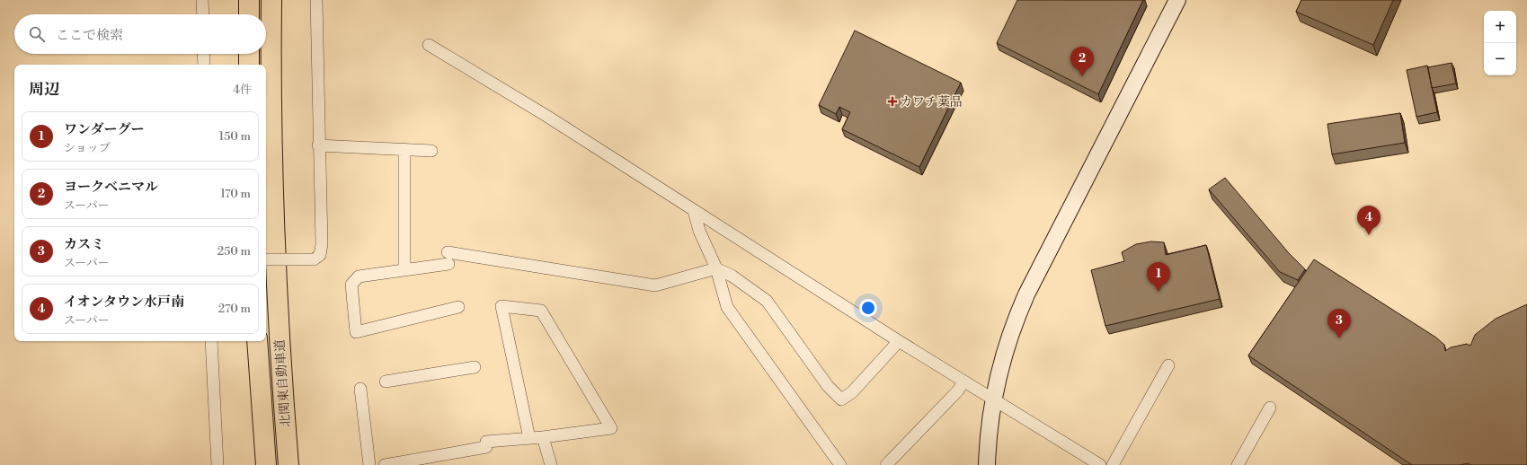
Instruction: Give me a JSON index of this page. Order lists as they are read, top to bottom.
{
  "streets": {
    "highway": ["北関東自動車道"]
  },
  "places": {
    "health": ["カワチ薬品"]
  },
  "page": {
    "map_buttons": ["+", "−"],
    "search": "ここで検索",
    "pins": [
      "2",
      "4",
      "1",
      "3"
    ],
    "heading": ["周辺", "4件"],
    "list": [
      {
        "mark": "1",
        "name": "ワンダーグー",
        "note": "ショップ",
        "value": "150 m"
      },
      {
        "mark": "2",
        "name": "ヨークベニマル",
        "note": "スーパー",
        "value": "170 m"
      },
      {
        "mark": "3",
        "name": "カスミ",
        "note": "スーパー",
        "value": "250 m"
      },
      {
        "mark": "4",
        "name": "イオンタウン水戸南",
        "note": "スーパー",
        "value": "270 m"
      }
    ]
  }
}
